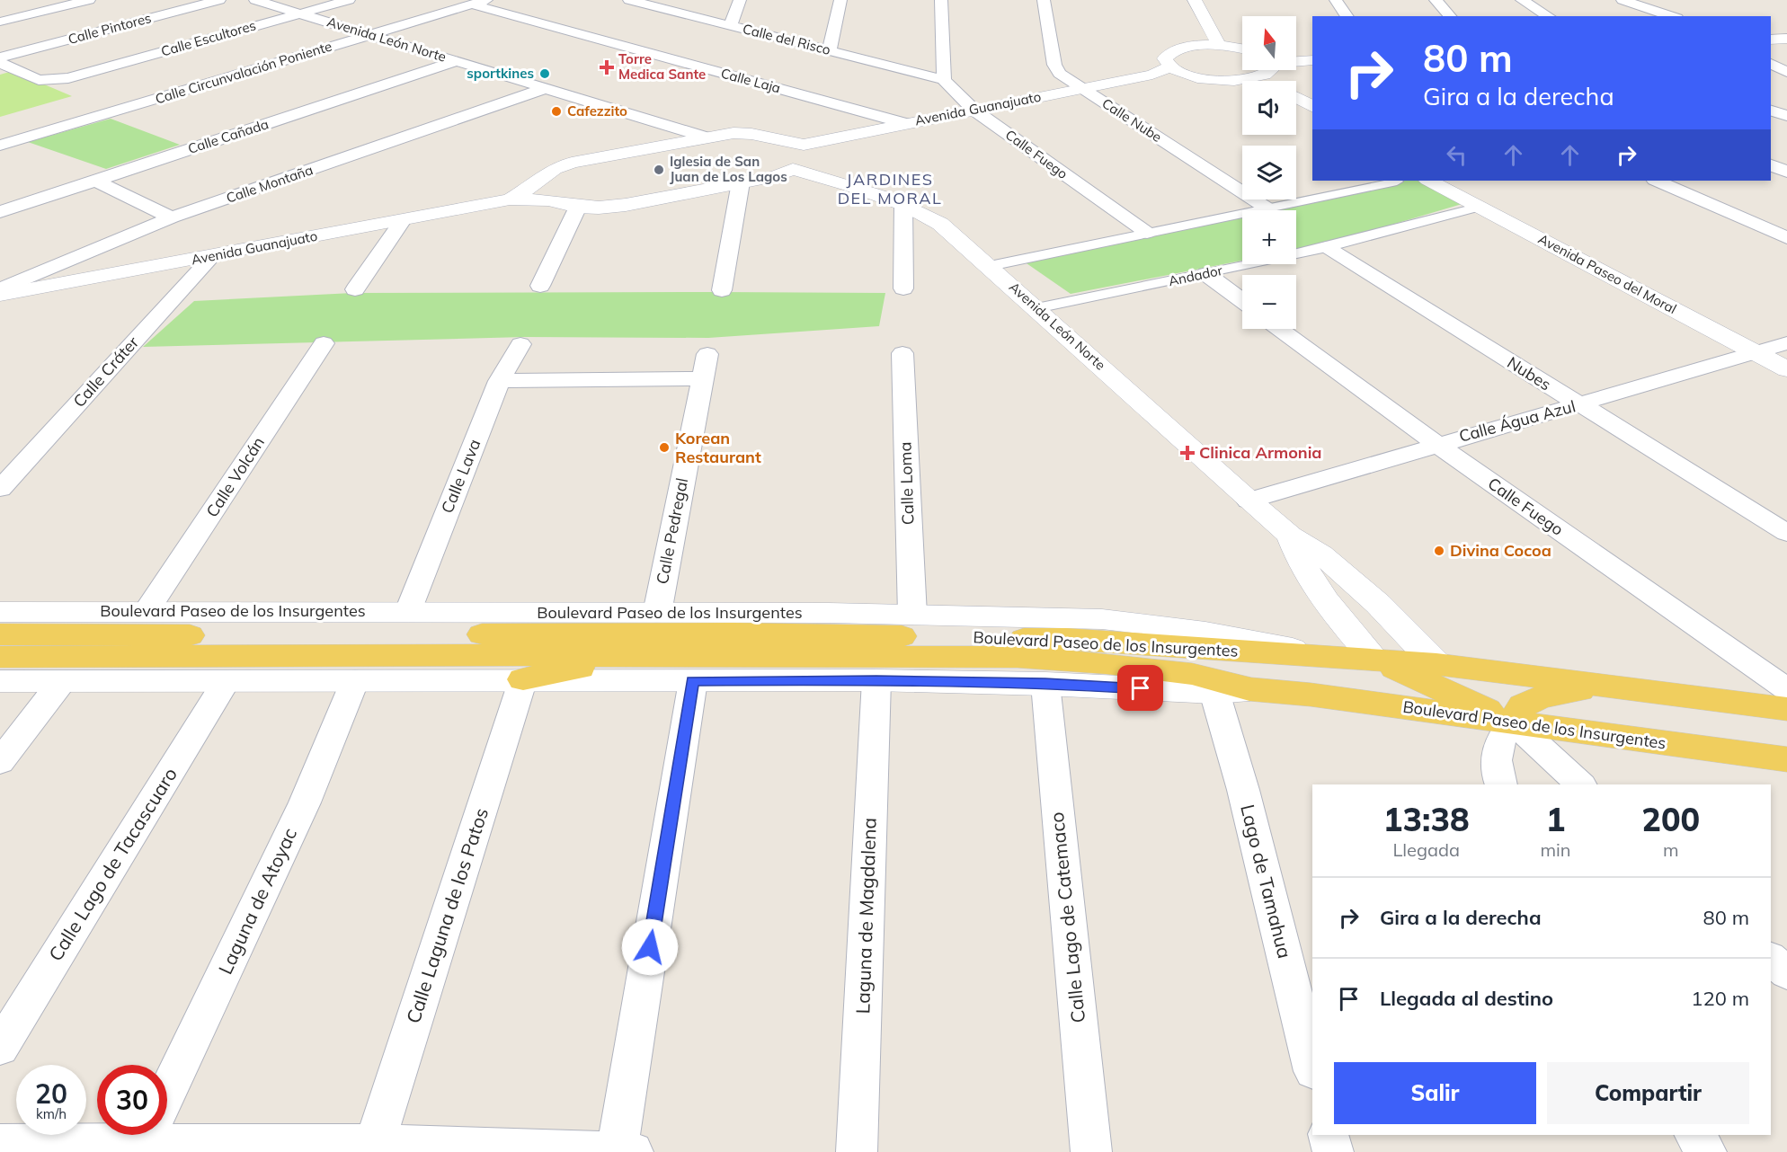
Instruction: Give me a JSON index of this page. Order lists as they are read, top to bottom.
{
  "streets": {
    "main road": ["Boulevard Paseo de los Insurgentes"],
    "street": [
      "Calle Pintores",
      "Calle Escultores",
      "Avenida León Norte",
      "Calle del Risco",
      "Calle Circunvalación Poniente",
      "Calle Laja",
      "Avenida Guanajuato",
      "Calle Nube",
      "Calle Cañada",
      "Calle Fuego",
      "Calle Montaña",
      "Avenida Paseo del Moral",
      "Andador",
      "Calle Cráter",
      "Nubes",
      "Calle Água Azul",
      "Calle Lava",
      "Calle Volcán",
      "Calle Loma",
      "Calle Pedregal",
      "Calle Lago de Tacascuaro",
      "Lago de Tamahua",
      "Laguna de Atoyac",
      "Calle Laguna de los Patos",
      "Laguna de Magdalena",
      "Calle Lago de Catemaco"
    ]
  },
  "crossings": [
    ["Calle Escultores", "Avenida León Norte"],
    ["Avenida León Norte", "Calle Circunvalación Poniente"],
    ["Avenida León Norte", "Avenida Guanajuato"],
    ["Avenida León Norte", "Calle Cañada"],
    ["Avenida León Norte", "Calle Montaña"],
    ["Avenida León Norte", "Andador"],
    ["Avenida León Norte", "Calle Água Azul"],
    ["Avenida León Norte", "Boulevard Paseo de los Insurgentes"],
    ["Calle del Risco", "Calle Fuego"],
    ["Calle Circunvalación Poniente", "Calle Laja"],
    ["Calle Laja", "Avenida Guanajuato"],
    ["Avenida Guanajuato", "Calle Nube"],
    ["Avenida Guanajuato", "Calle Fuego"],
    ["Avenida Guanajuato", "Calle Cráter"],
    ["Calle Fuego", "Calle Água Azul"],
    ["Avenida Paseo del Moral", "Andador"],
    ["Avenida Paseo del Moral", "Calle Água Azul"],
    ["Andador", "Nubes"],
    ["Nubes", "Calle Água Azul"],
    ["Calle Lava", "Boulevard Paseo de los Insurgentes"],
    ["Calle Volcán", "Boulevard Paseo de los Insurgentes"],
    ["Calle Loma", "Boulevard Paseo de los Insurgentes"],
    ["Calle Pedregal", "Boulevard Paseo de los Insurgentes"],
    ["Boulevard Paseo de los Insurgentes", "Calle Lago de Tacascuaro"],
    ["Boulevard Paseo de los Insurgentes", "Lago de Tamahua"],
    ["Boulevard Paseo de los Insurgentes", "Laguna de Atoyac"],
    ["Boulevard Paseo de los Insurgentes", "Calle Laguna de los Patos"],
    ["Boulevard Paseo de los Insurgentes", "Laguna de Magdalena"],
    ["Boulevard Paseo de los Insurgentes", "Calle Lago de Catemaco"]
  ],
  "districts": ["JARDINES DEL MORAL"],
  "places": {
    "health": ["Torre Medica Sante", "Clinica Armonia"],
    "other": [
      "sportkines",
      "Cafezzito",
      "Iglesia de San Juan de Los Lagos",
      "Korean Restaurant",
      "Divina Cocoa"
    ]
  },
  "north": "top",
  "page": {
    "map_buttons": ["+", "−"],
    "turn": ["80 m", "Gira a la derecha"],
    "eta": [
      "13:38",
      "Llegada",
      "1",
      "min",
      "200",
      "m"
    ],
    "list": [
      {
        "name": "Gira a la derecha",
        "value": "80 m"
      },
      {
        "name": "Llegada al destino",
        "value": "120 m"
      }
    ],
    "buttons": ["Salir", "Compartir"],
    "speed": "20 km/h",
    "limit": "30"
  }
}
